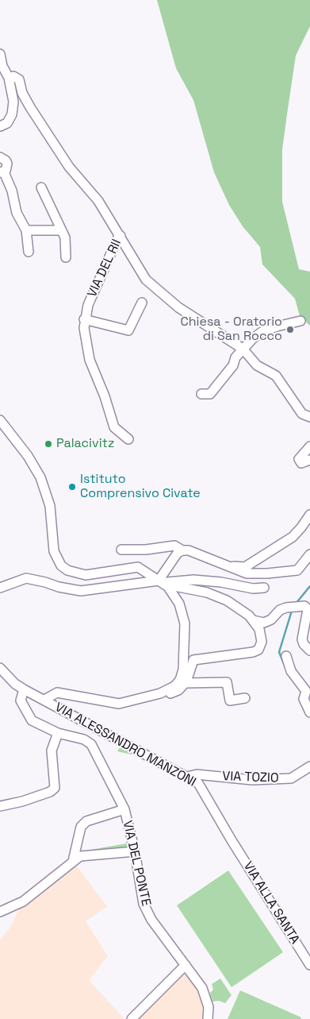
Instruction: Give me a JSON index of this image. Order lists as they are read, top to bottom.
{
  "streets": {
    "street": [
      "VIA DEL RII",
      "VIA ALESSANDRO MANZONI",
      "VIA TOZIO",
      "VIA DEL PONTE",
      "VIA ALLA SANTA"
    ]
  },
  "crossings": [
    ["VIA ALESSANDRO MANZONI", "VIA TOZIO"],
    ["VIA ALESSANDRO MANZONI", "VIA ALLA SANTA"]
  ],
  "places": ["Chiesa - Oratorio di San Rocco", "Palacivitz", "Istituto Comprensivo Civate"]
}
